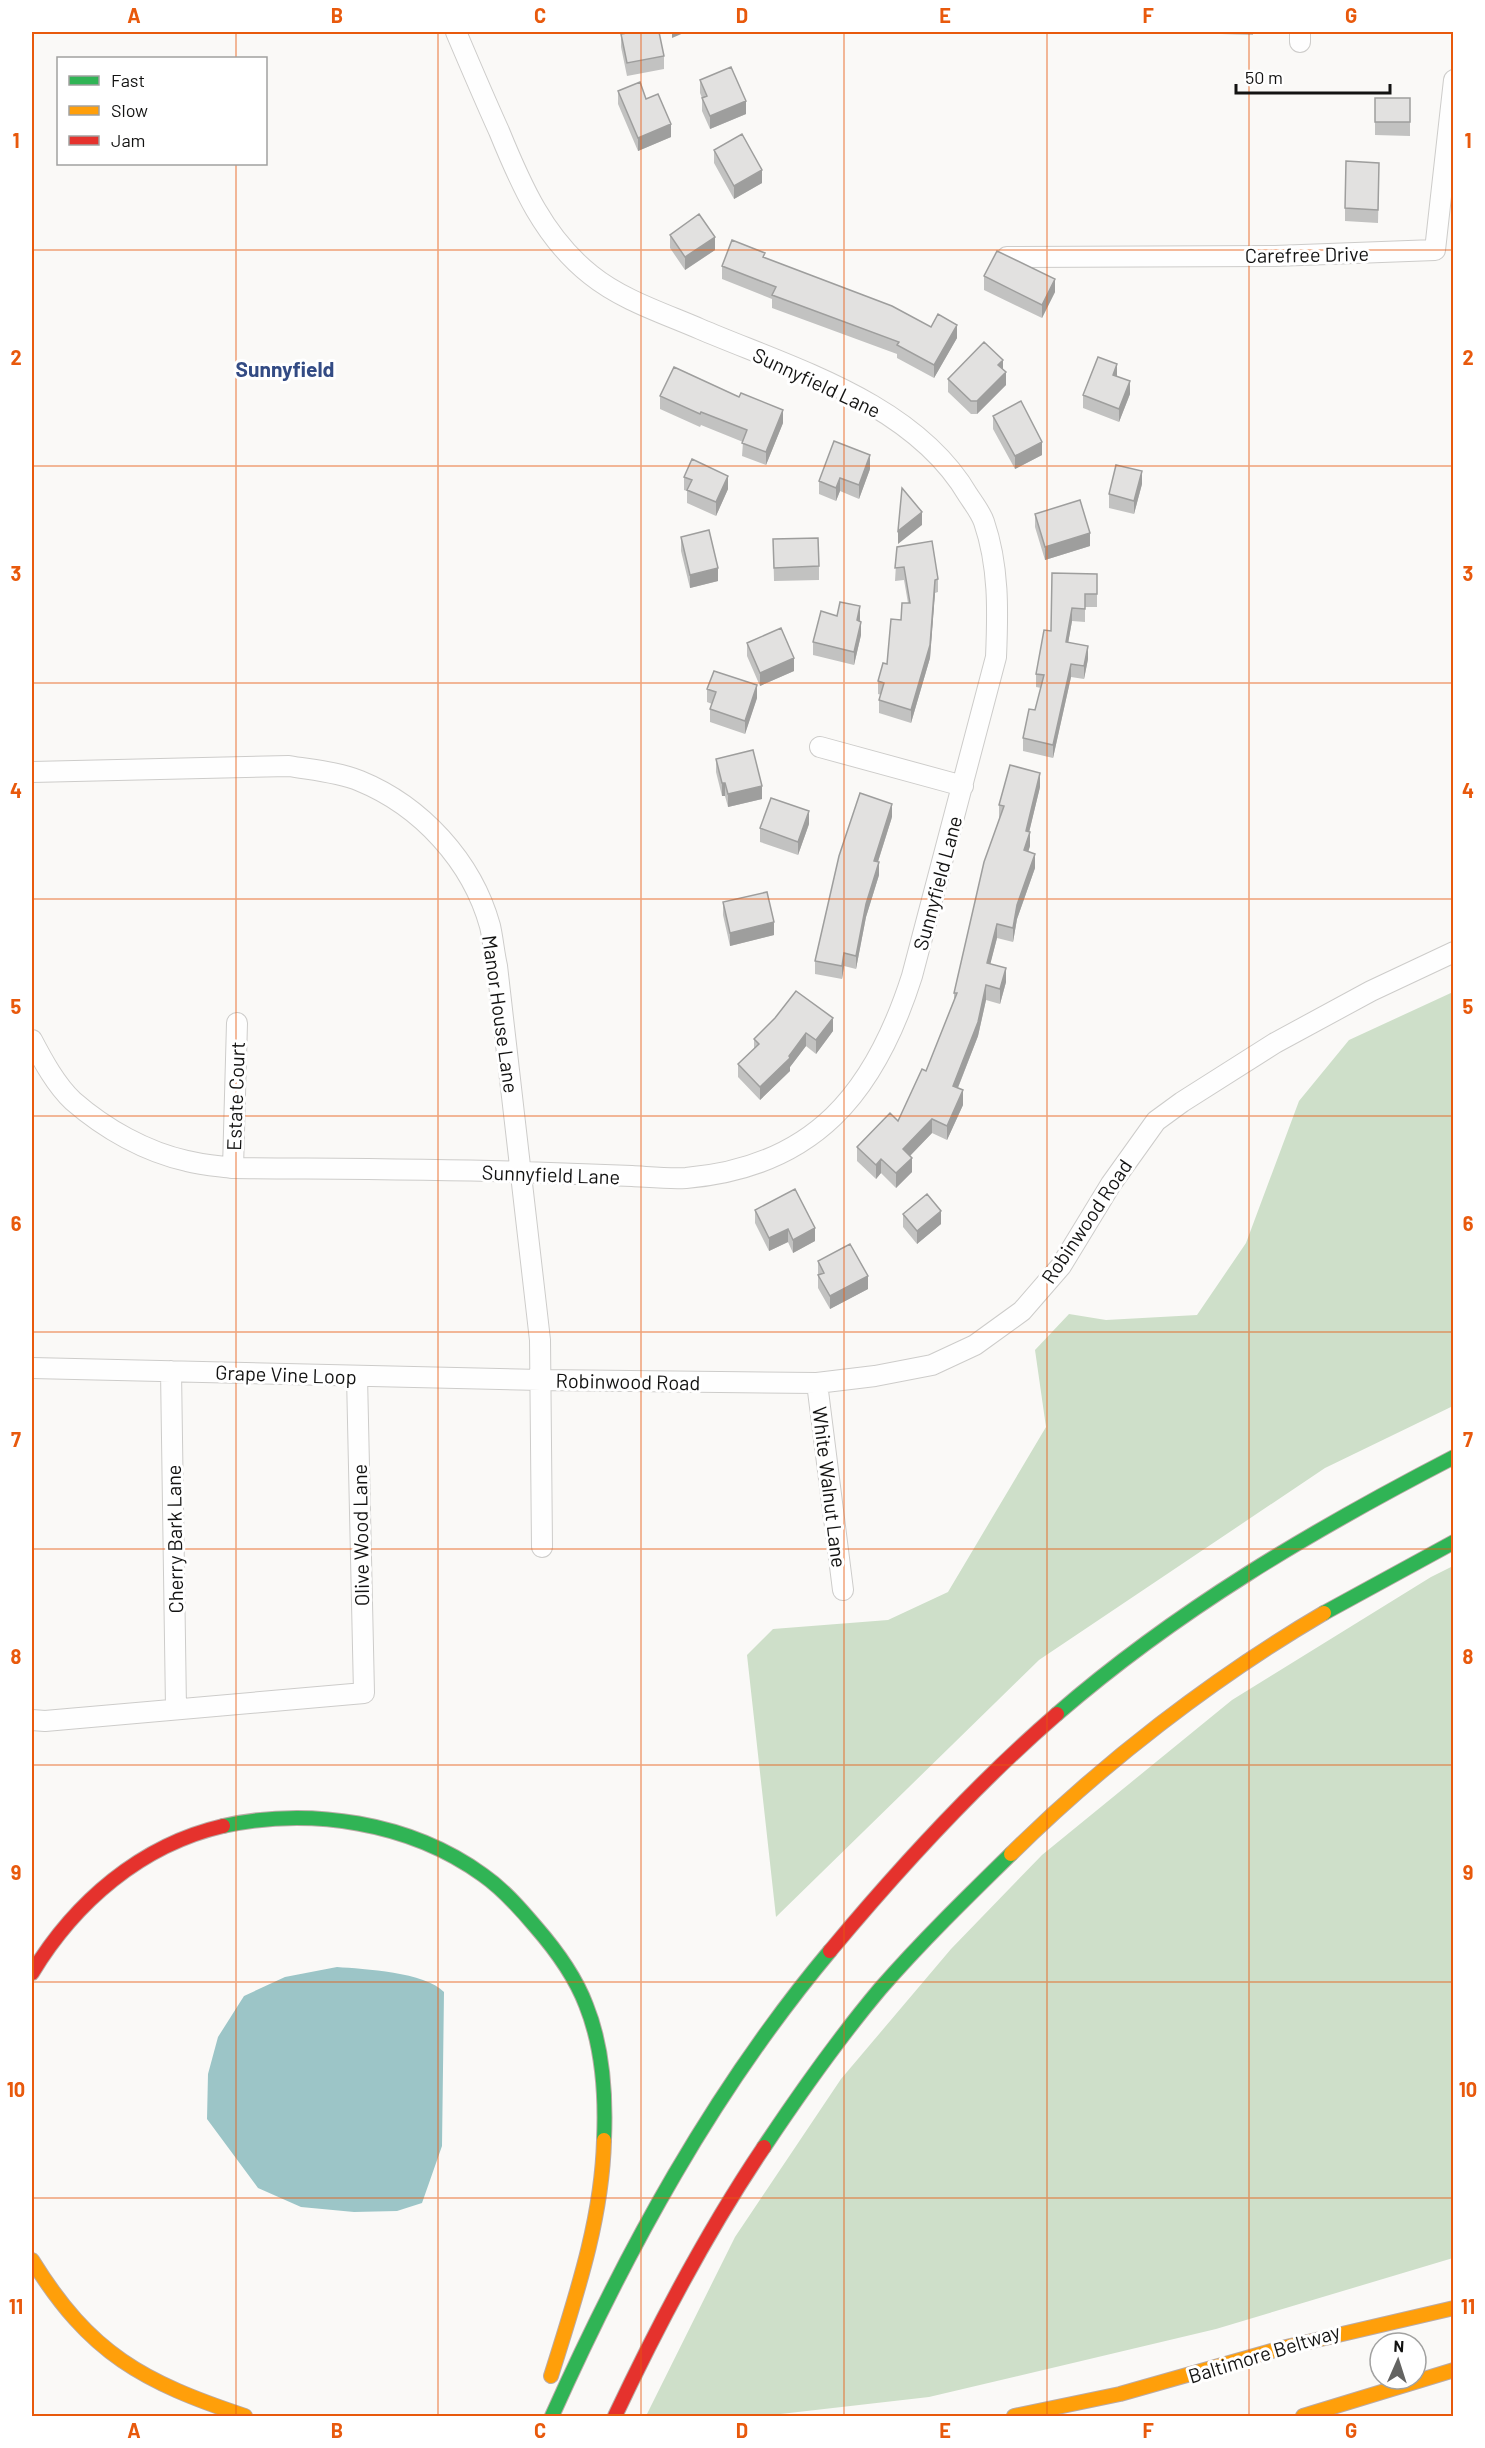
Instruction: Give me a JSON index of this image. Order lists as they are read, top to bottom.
{
  "streets": {
    "highway": ["Baltimore Beltway"],
    "street": [
      "Carefree Drive",
      "Sunnyfield Lane",
      "Manor House Lane",
      "Estate Court",
      "Robinwood Road",
      "Grape Vine Loop",
      "White Walnut Lane",
      "Olive Wood Lane",
      "Cherry Bark Lane"
    ]
  },
  "crossings": [
    ["Sunnyfield Lane", "Manor House Lane"],
    ["Sunnyfield Lane", "Estate Court"],
    ["Manor House Lane", "Robinwood Road"],
    ["Manor House Lane", "Grape Vine Loop"],
    ["Robinwood Road", "Grape Vine Loop"],
    ["Robinwood Road", "White Walnut Lane"],
    ["Grape Vine Loop", "Olive Wood Lane"],
    ["Grape Vine Loop", "Cherry Bark Lane"],
    ["Olive Wood Lane", "Cherry Bark Lane"]
  ],
  "districts": ["Sunnyfield"],
  "legend": ["Fast", "Slow", "Jam"],
  "scale_bar": "50 m",
  "north": "top",
  "grid": {
    "columns": [
      "A",
      "B",
      "C",
      "D",
      "E",
      "F",
      "G"
    ],
    "rows": [
      "1",
      "2",
      "3",
      "4",
      "5",
      "6",
      "7",
      "8",
      "9",
      "10",
      "11"
    ]
  }
}
